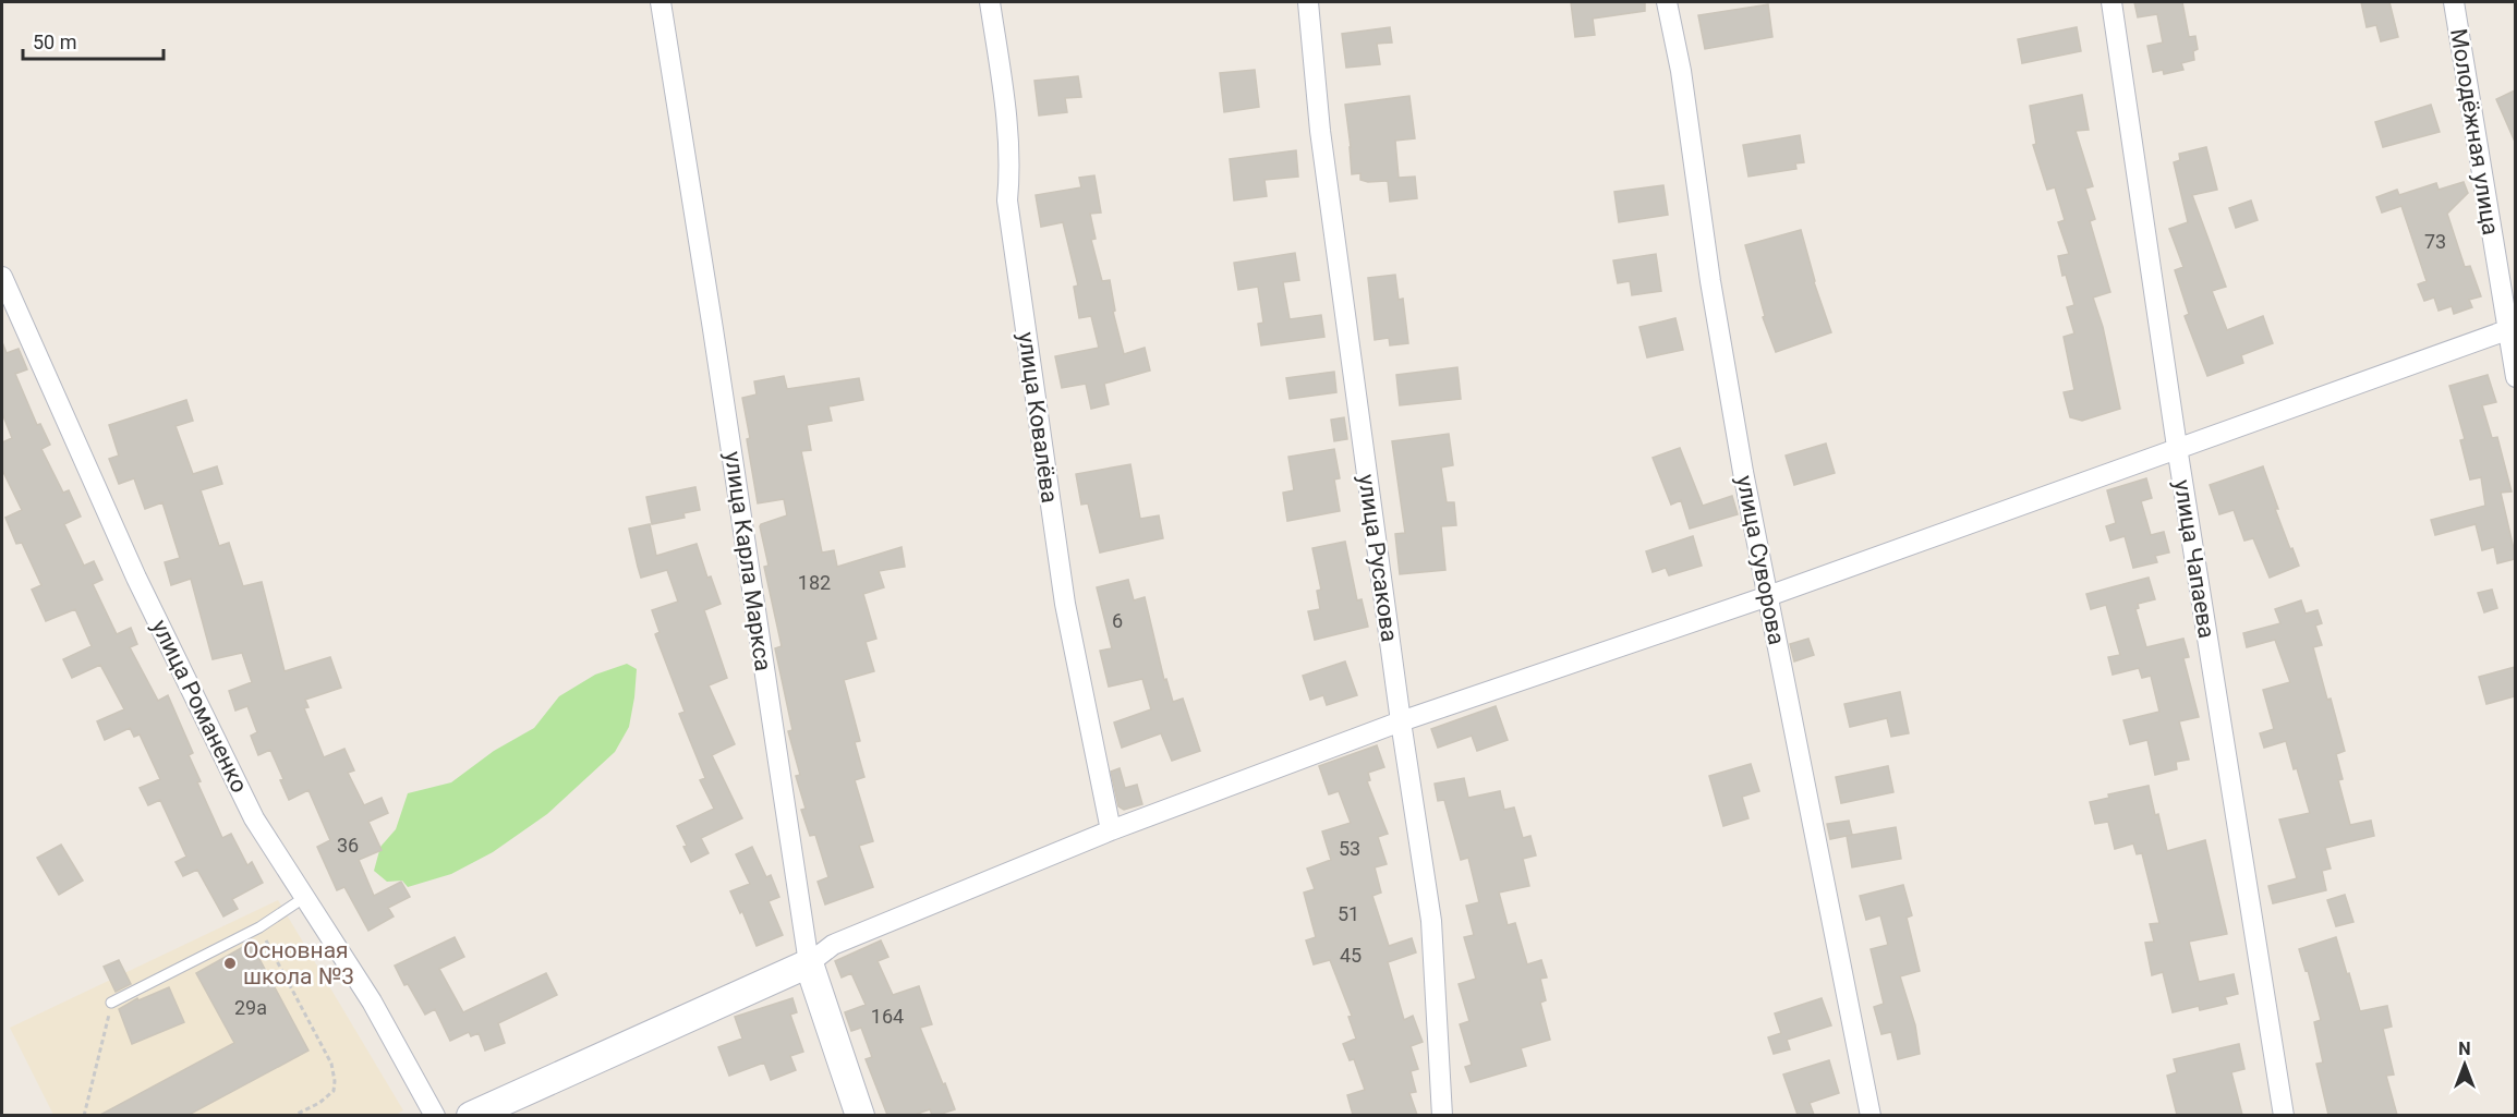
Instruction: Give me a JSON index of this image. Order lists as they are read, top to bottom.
{
  "streets": {
    "street": [
      "Молодёжная улица",
      "улица Ковалёва",
      "улица Русакова",
      "улица Чапаева",
      "улица Суворова",
      "улица Карла Маркса",
      "улица Романенко"
    ]
  },
  "places": ["Основная школа №3"],
  "house_numbers": [
    "73",
    "182",
    "6",
    "36",
    "53",
    "51",
    "45",
    "29а",
    "164"
  ],
  "scale_bar": "50 m",
  "north": "top"
}
